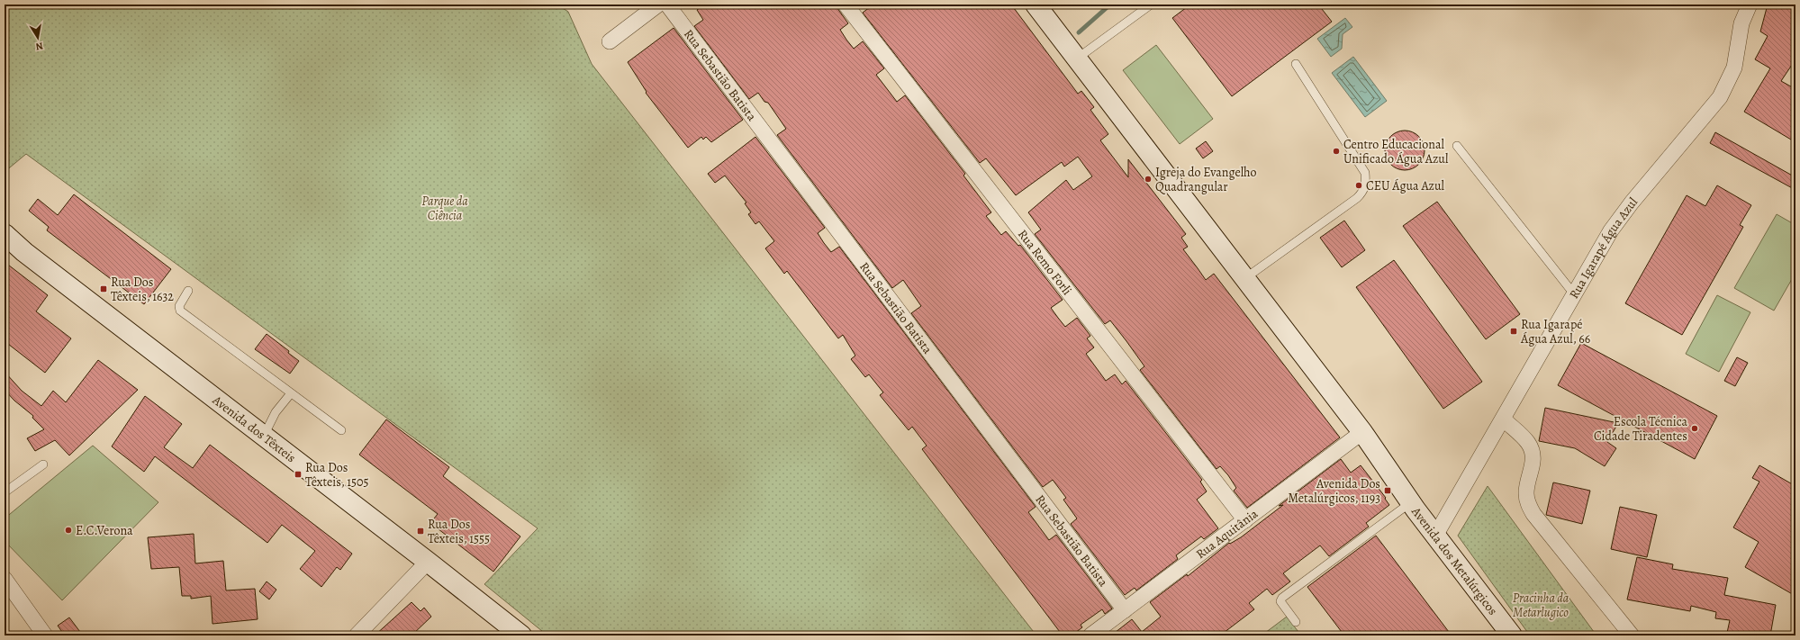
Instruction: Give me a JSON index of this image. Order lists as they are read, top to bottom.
{
  "streets": {
    "main road": ["Avenida dos Têxteis", "Avenida dos Metalúrgicos"],
    "street": [
      "Rua Sebastião Batista",
      "Rua Igarapé Água Azul",
      "Rua Remo Forli",
      "Rua Aquitânia"
    ]
  },
  "crossings": [
    ["Rua Sebastião Batista", "Rua Aquitânia"],
    ["Rua Igarapé Água Azul", "Avenida dos Metalúrgicos"],
    ["Rua Remo Forli", "Rua Aquitânia"],
    ["Rua Aquitânia", "Avenida dos Metalúrgicos"]
  ],
  "parks": ["Parque da Ciência", "Pracinha da Metarlugico"],
  "places": {
    "other": [
      "Centro Educacional Unificado Água Azul",
      "Igreja do Evangelho Quadrangular",
      "CEU Água Azul",
      "Escola Técnica Cidade Tiradentes",
      "E.C.Verona"
    ],
    "transit": [
      "Rua Dos Têxteis, 1632",
      "Rua Igarapé Água Azul, 66",
      "Rua Dos Têxteis, 1505",
      "Avenida Dos Metalúrgicos, 1193",
      "Rua Dos Têxteis, 1555"
    ]
  },
  "north": "bottom"
}
